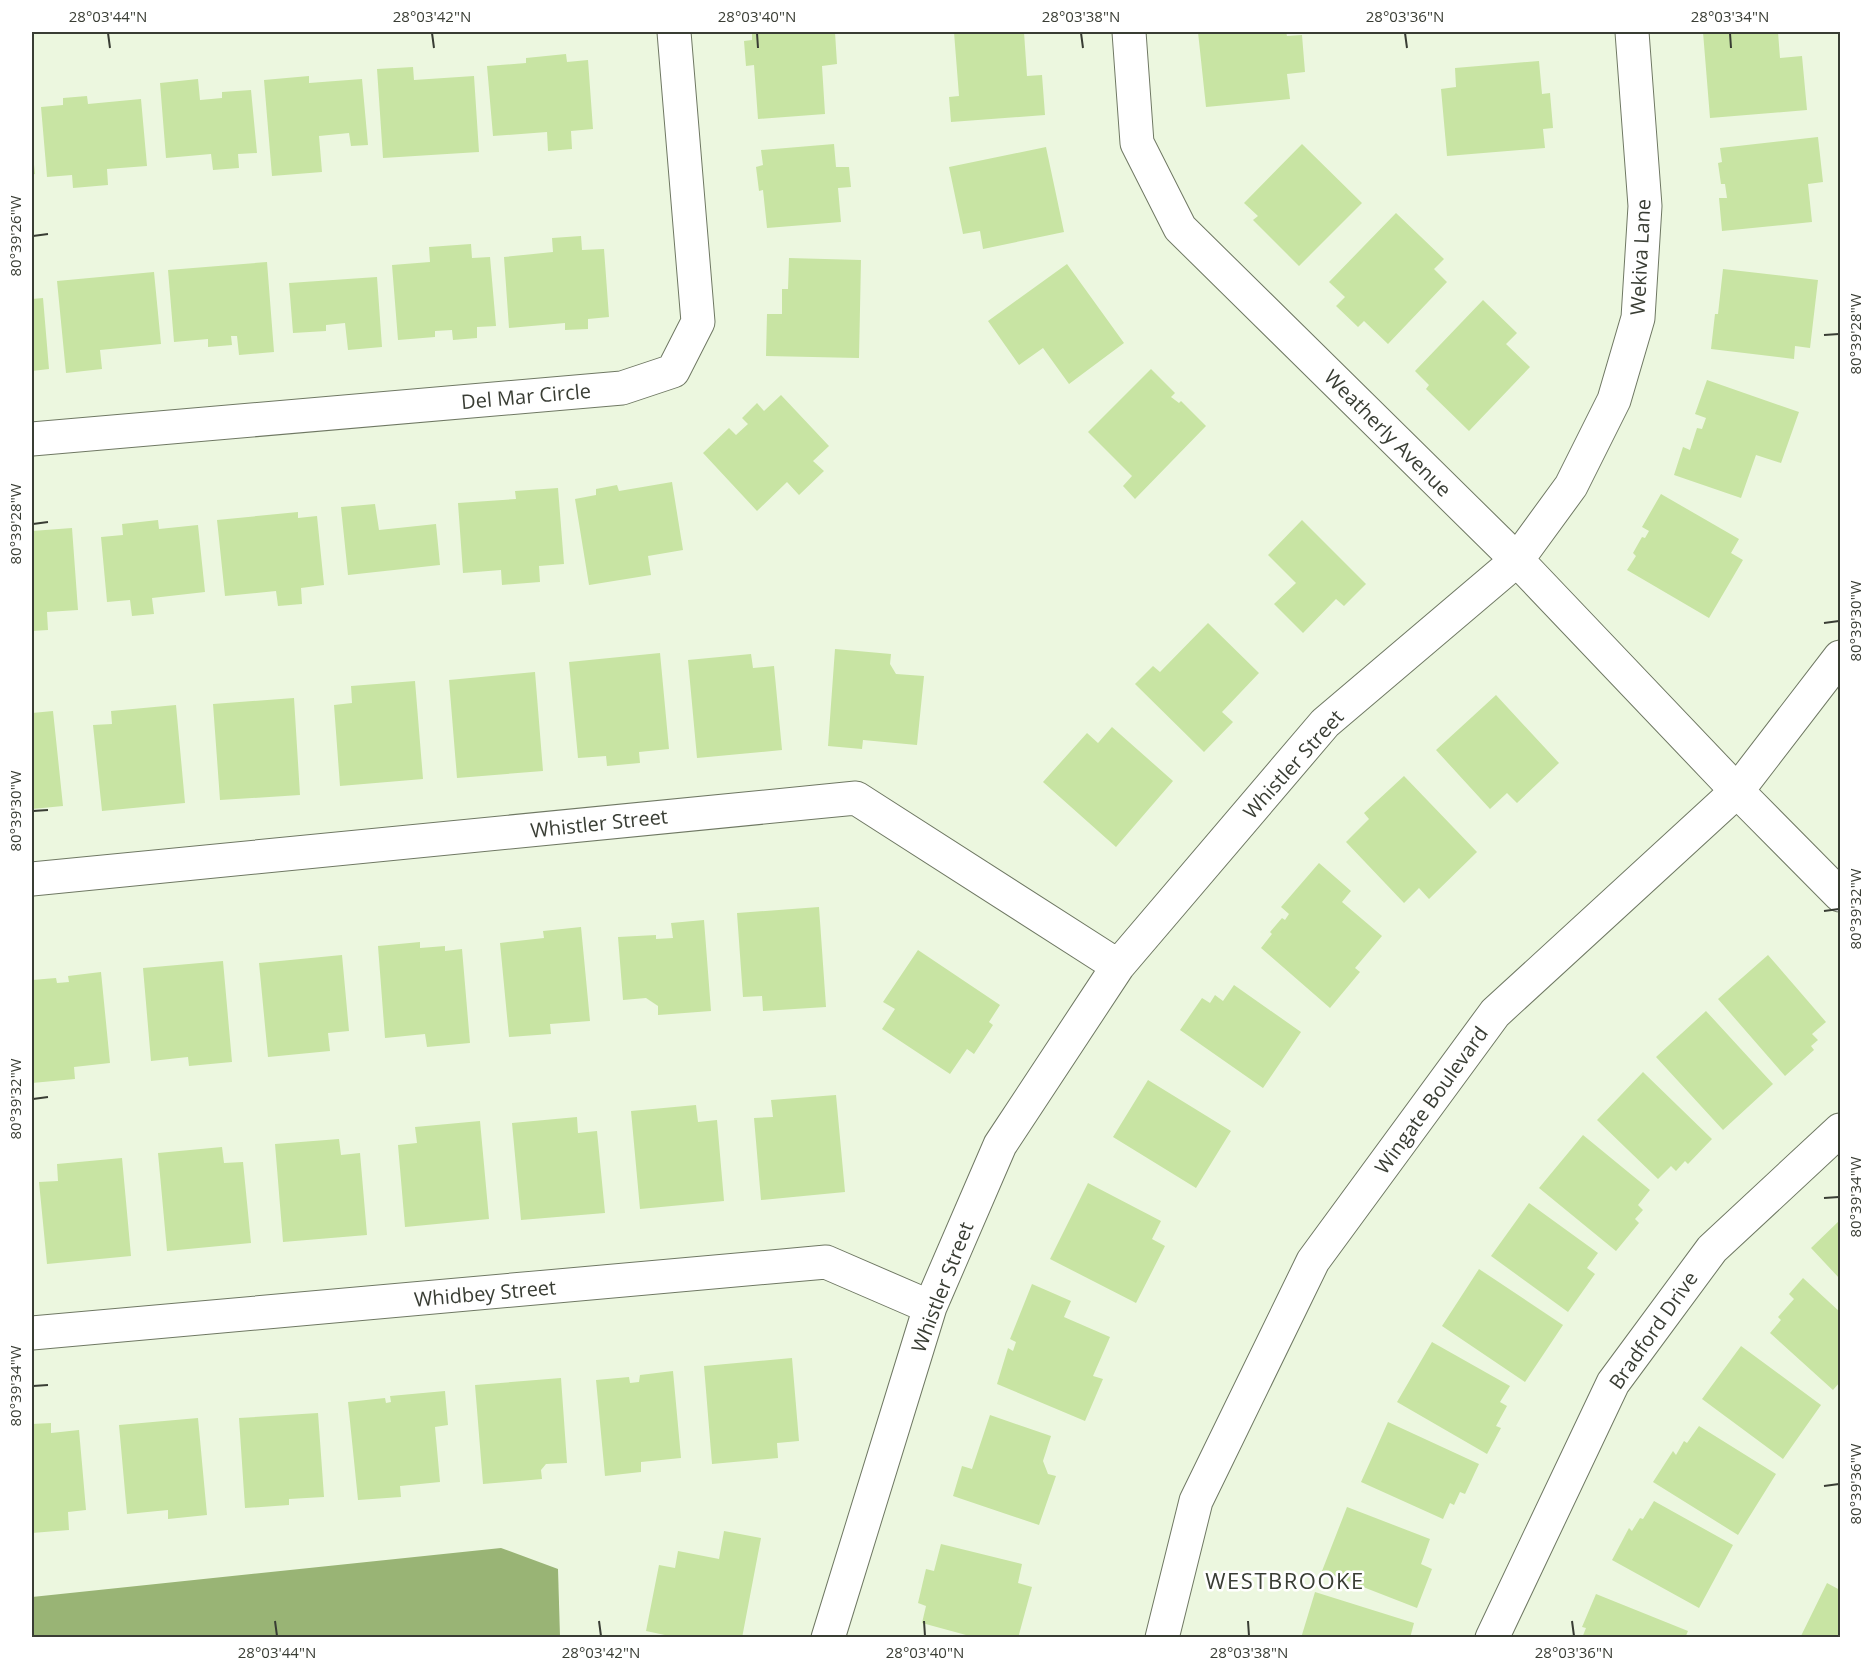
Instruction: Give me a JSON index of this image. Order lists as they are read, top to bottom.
{
  "streets": {
    "street": [
      "Wekiva Lane",
      "Del Mar Circle",
      "Weatherly Avenue",
      "Whistler Street",
      "Wingate Boulevard",
      "Whidbey Street",
      "Bradford Drive"
    ]
  },
  "crossings": [
    ["Wekiva Lane", "Weatherly Avenue"],
    ["Wekiva Lane", "Whistler Street"],
    ["Weatherly Avenue", "Whistler Street"],
    ["Weatherly Avenue", "Wingate Boulevard"],
    ["Whistler Street", "Whidbey Street"]
  ],
  "districts": ["WESTBROOKE"],
  "coordinates": [
    "28°03'44\"N",
    "28°03'42\"N",
    "28°03'40\"N",
    "28°03'38\"N",
    "28°03'36\"N",
    "28°03'34\"N",
    "80°39'26\"W",
    "80°39'28\"W",
    "80°39'30\"W",
    "80°39'32\"W",
    "80°39'34\"W",
    "80°39'36\"W"
  ]
}
